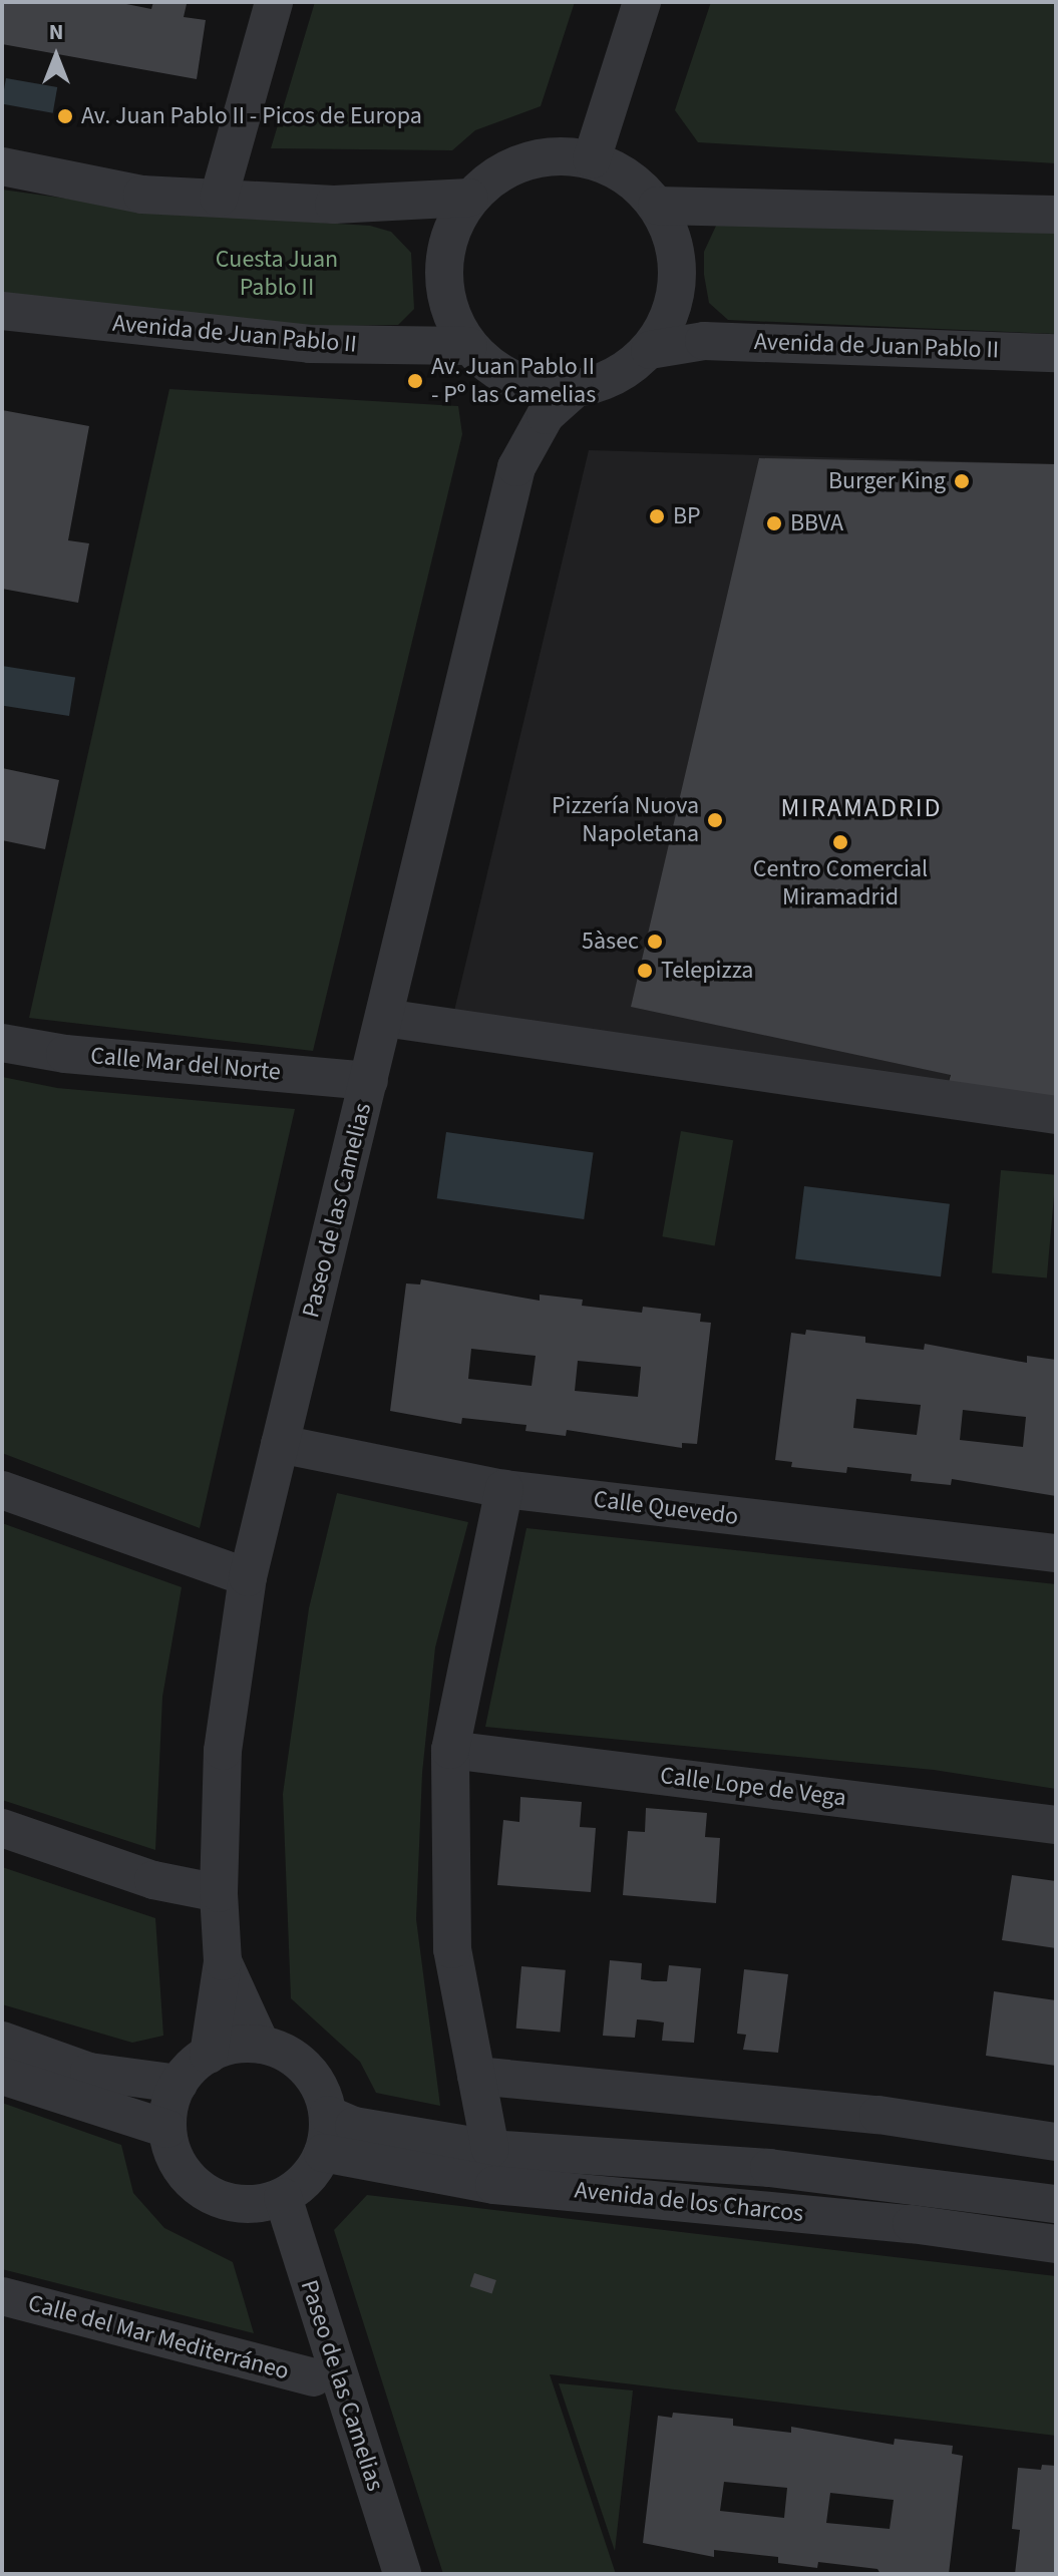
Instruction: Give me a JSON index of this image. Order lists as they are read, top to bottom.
{
  "streets": {
    "street": [
      "Avenida de Juan Pablo II",
      "Calle Mar del Norte",
      "Paseo de las Camelias",
      "Calle Quevedo",
      "Calle Lope de Vega",
      "Avenida de los Charcos",
      "Calle del Mar Mediterráneo"
    ]
  },
  "crossings": [
    ["Avenida de Juan Pablo II", "Paseo de las Camelias"],
    ["Calle Mar del Norte", "Paseo de las Camelias"],
    ["Paseo de las Camelias", "Calle Quevedo"],
    ["Paseo de las Camelias", "Avenida de los Charcos"],
    ["Paseo de las Camelias", "Calle del Mar Mediterráneo"]
  ],
  "districts": ["MIRAMADRID"],
  "parks": ["Cuesta Juan Pablo II"],
  "places": [
    "Av. Juan Pablo II - Picos de Europa",
    "Av. Juan Pablo II - Pº las Camelias",
    "Burger King",
    "BP",
    "BBVA",
    "Pizzería Nuova Napoletana",
    "Centro Comercial Miramadrid",
    "5àsec",
    "Telepizza"
  ],
  "north": "top"
}
